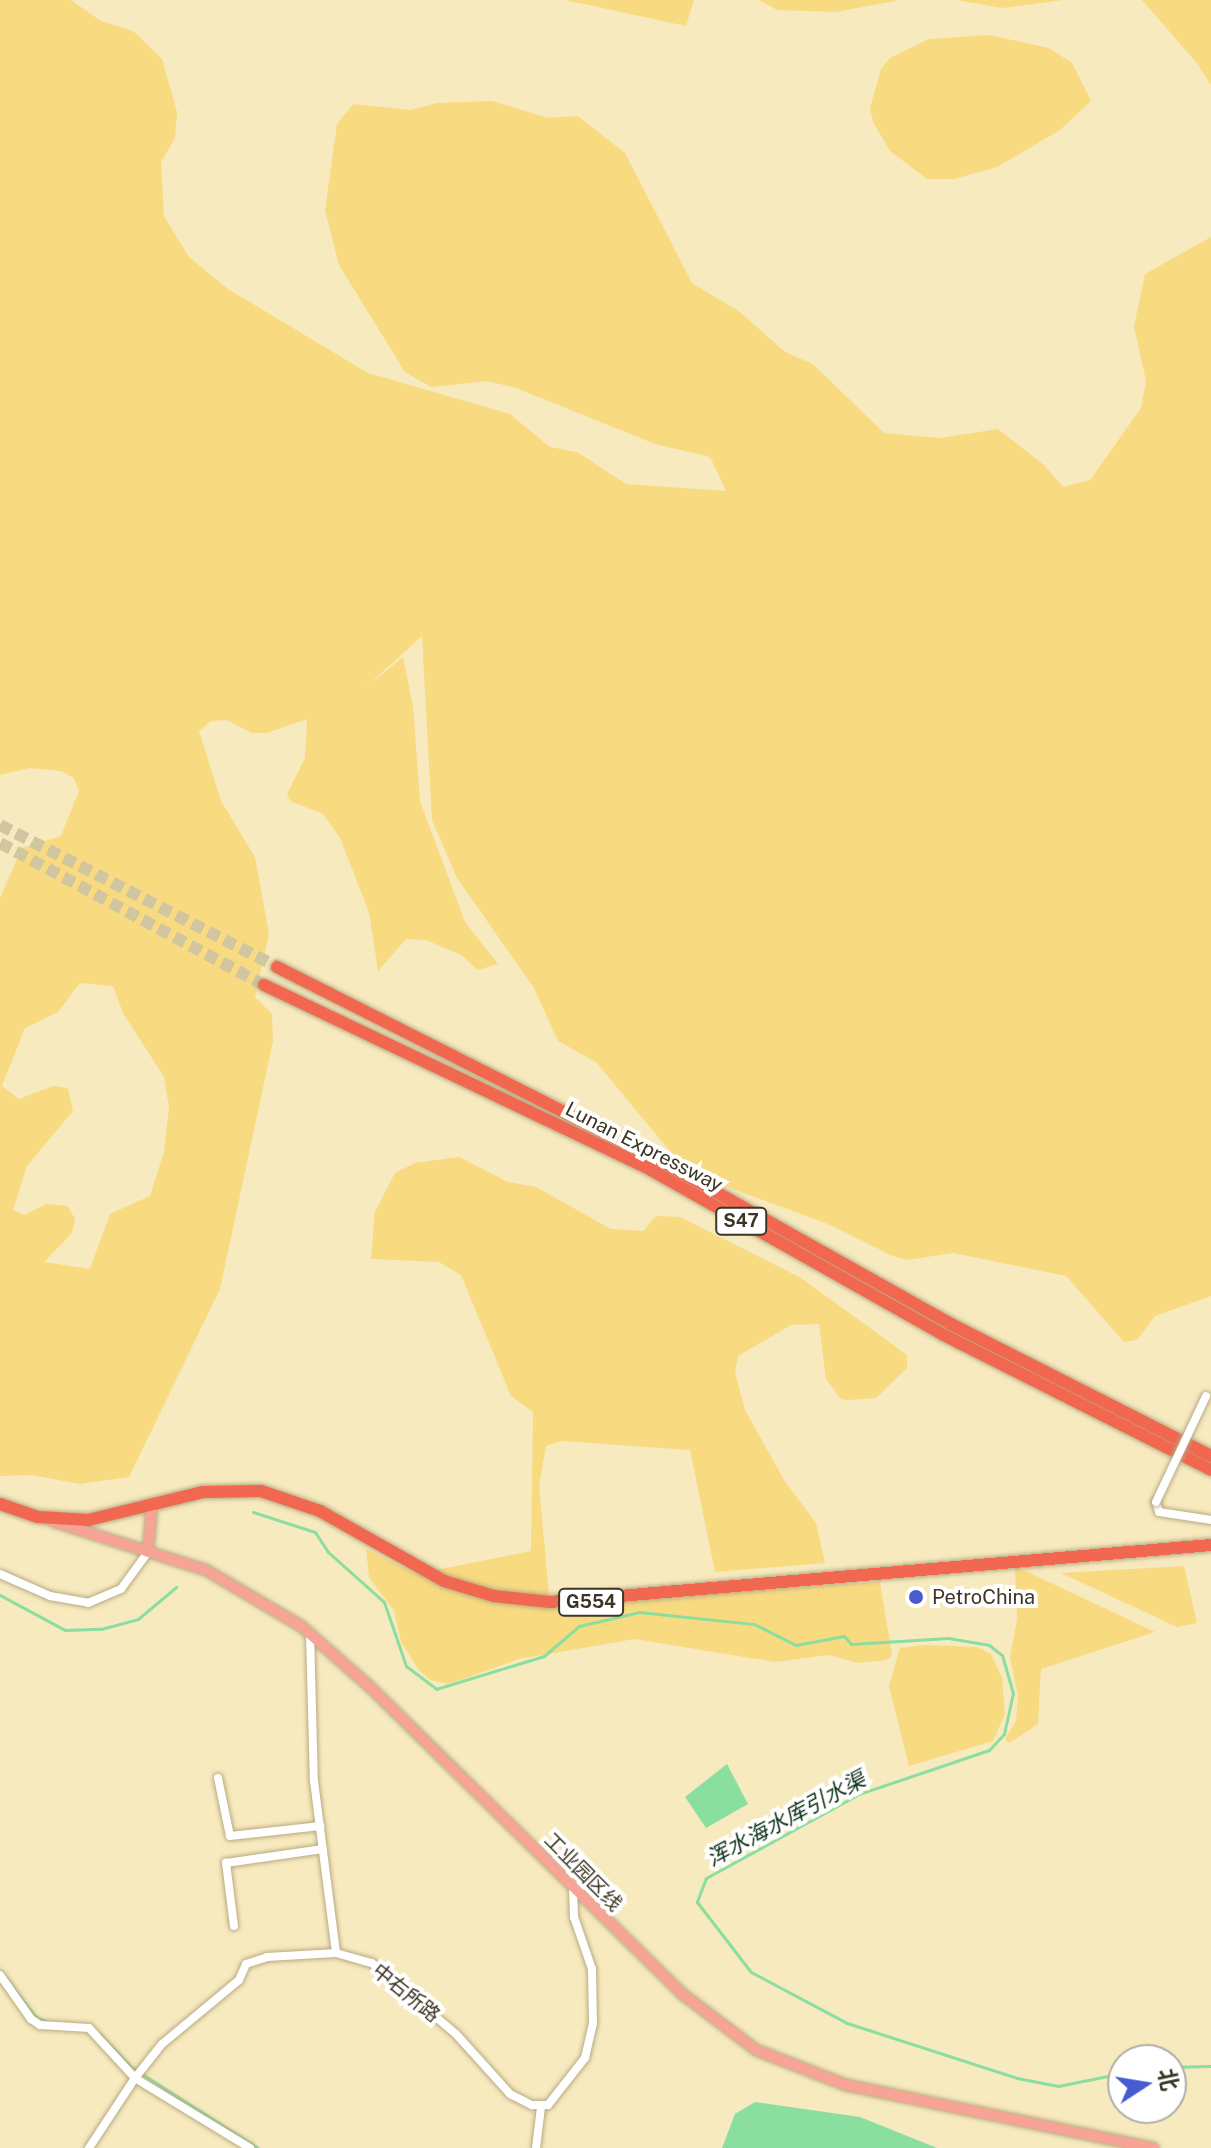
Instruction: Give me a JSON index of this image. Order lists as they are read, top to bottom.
{
  "streets": {
    "highway": ["Lunan Expressway", "S47", "G554"],
    "main road": ["工业园区线"],
    "street": ["中右所路"]
  },
  "crossings": [
    ["G554", "工业园区线"]
  ],
  "water": ["浑水海水库引水渠"],
  "places": ["PetroChina"],
  "north": "right"
}
